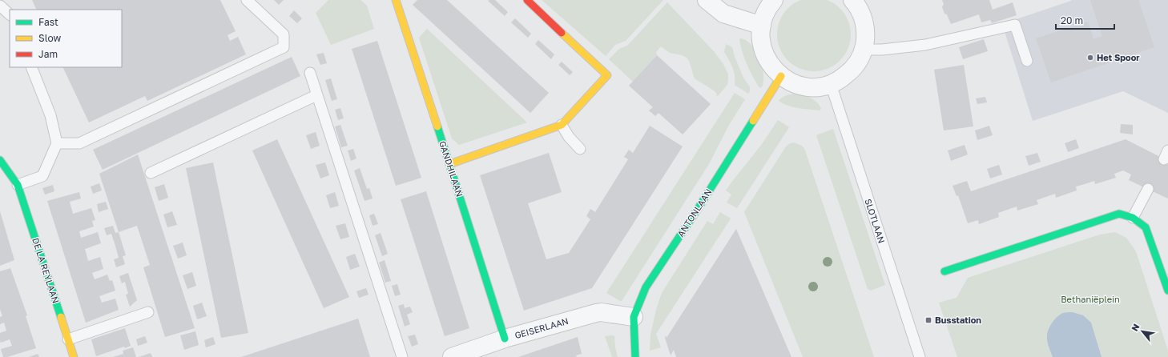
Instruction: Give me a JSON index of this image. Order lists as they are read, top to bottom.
{
  "streets": {
    "street": [
      "GANDHILAAN",
      "ANTONLAAN",
      "DE LA REYLAAN",
      "GEISERLAAN"
    ],
    "lane": ["SLOTLAAN"]
  },
  "crossings": [
    ["GANDHILAAN", "GEISERLAAN"],
    ["ANTONLAAN", "GEISERLAAN"]
  ],
  "parks": ["Bethaniëplein"],
  "places": {
    "other": ["Het Spoor"],
    "transit": ["Busstation"]
  },
  "legend": ["Fast", "Slow", "Jam"],
  "scale_bar": "20 m",
  "north": "top left"
}
